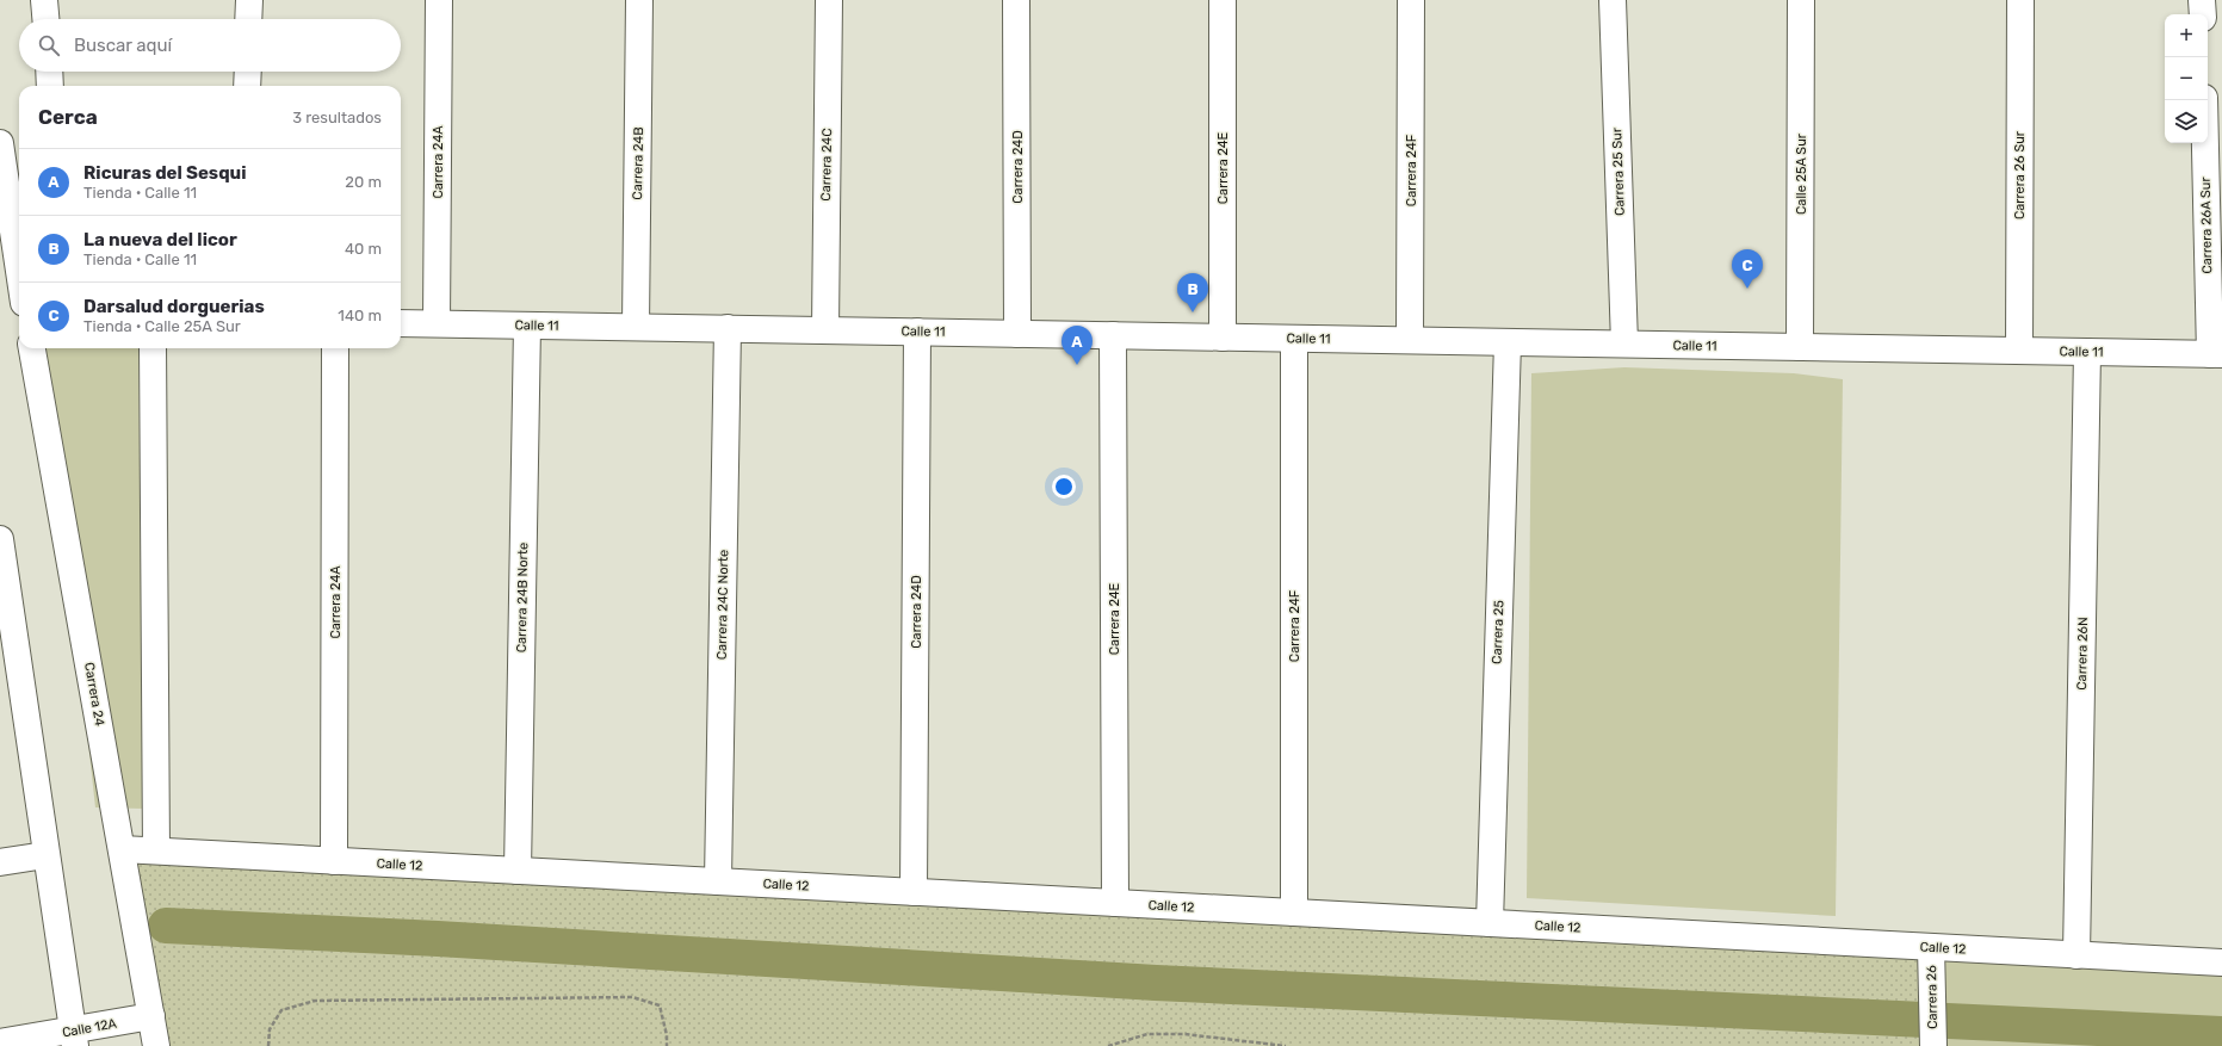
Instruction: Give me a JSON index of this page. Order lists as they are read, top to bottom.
{
  "streets": {
    "street": [
      "Carrera 24A",
      "Carrera 24B",
      "Carrera 24C",
      "Carrera 24D",
      "Carrera 24E",
      "Carrera 24F",
      "Carrera 25 Sur",
      "Calle 25A Sur",
      "Carrera 26 Sur",
      "Carrera 26A Sur",
      "Calle 11",
      "Carrera 24B Norte",
      "Carrera 24C Norte",
      "Carrera 25",
      "Carrera 26N",
      "Carrera 24",
      "Calle 12",
      "Carrera 26",
      "Calle 12A"
    ]
  },
  "crossings": [
    ["Carrera 24A", "Calle 11"],
    ["Carrera 24A", "Calle 12"],
    ["Carrera 24B", "Calle 11"],
    ["Carrera 24C", "Calle 11"],
    ["Carrera 24D", "Calle 11"],
    ["Carrera 24D", "Calle 12"],
    ["Carrera 24E", "Calle 11"],
    ["Carrera 24E", "Calle 12"],
    ["Carrera 24F", "Calle 11"],
    ["Carrera 24F", "Calle 12"],
    ["Carrera 25 Sur", "Calle 11"],
    ["Calle 25A Sur", "Calle 11"],
    ["Carrera 26 Sur", "Calle 11"],
    ["Carrera 26A Sur", "Calle 11"],
    ["Calle 11", "Carrera 24B Norte"],
    ["Calle 11", "Carrera 24C Norte"],
    ["Calle 11", "Carrera 25"],
    ["Calle 11", "Carrera 26N"],
    ["Carrera 24B Norte", "Calle 12"],
    ["Carrera 24C Norte", "Calle 12"],
    ["Carrera 25", "Calle 12"],
    ["Carrera 26N", "Calle 12"],
    ["Carrera 24", "Calle 12"],
    ["Carrera 24", "Calle 12A"],
    ["Calle 12", "Carrera 26"]
  ],
  "page": {
    "map_buttons": ["+", "−"],
    "search": "Buscar aquí",
    "heading": ["Cerca", "3 resultados"],
    "list": [
      {
        "mark": "A",
        "name": "Ricuras del Sesqui",
        "note": "Tienda · Calle 11",
        "value": "20 m"
      },
      {
        "mark": "B",
        "name": "La nueva del licor",
        "note": "Tienda · Calle 11",
        "value": "40 m"
      },
      {
        "mark": "C",
        "name": "Darsalud dorguerias",
        "note": "Tienda · Calle 25A Sur",
        "value": "140 m"
      }
    ],
    "pins": ["C", "B", "A"]
  }
}
